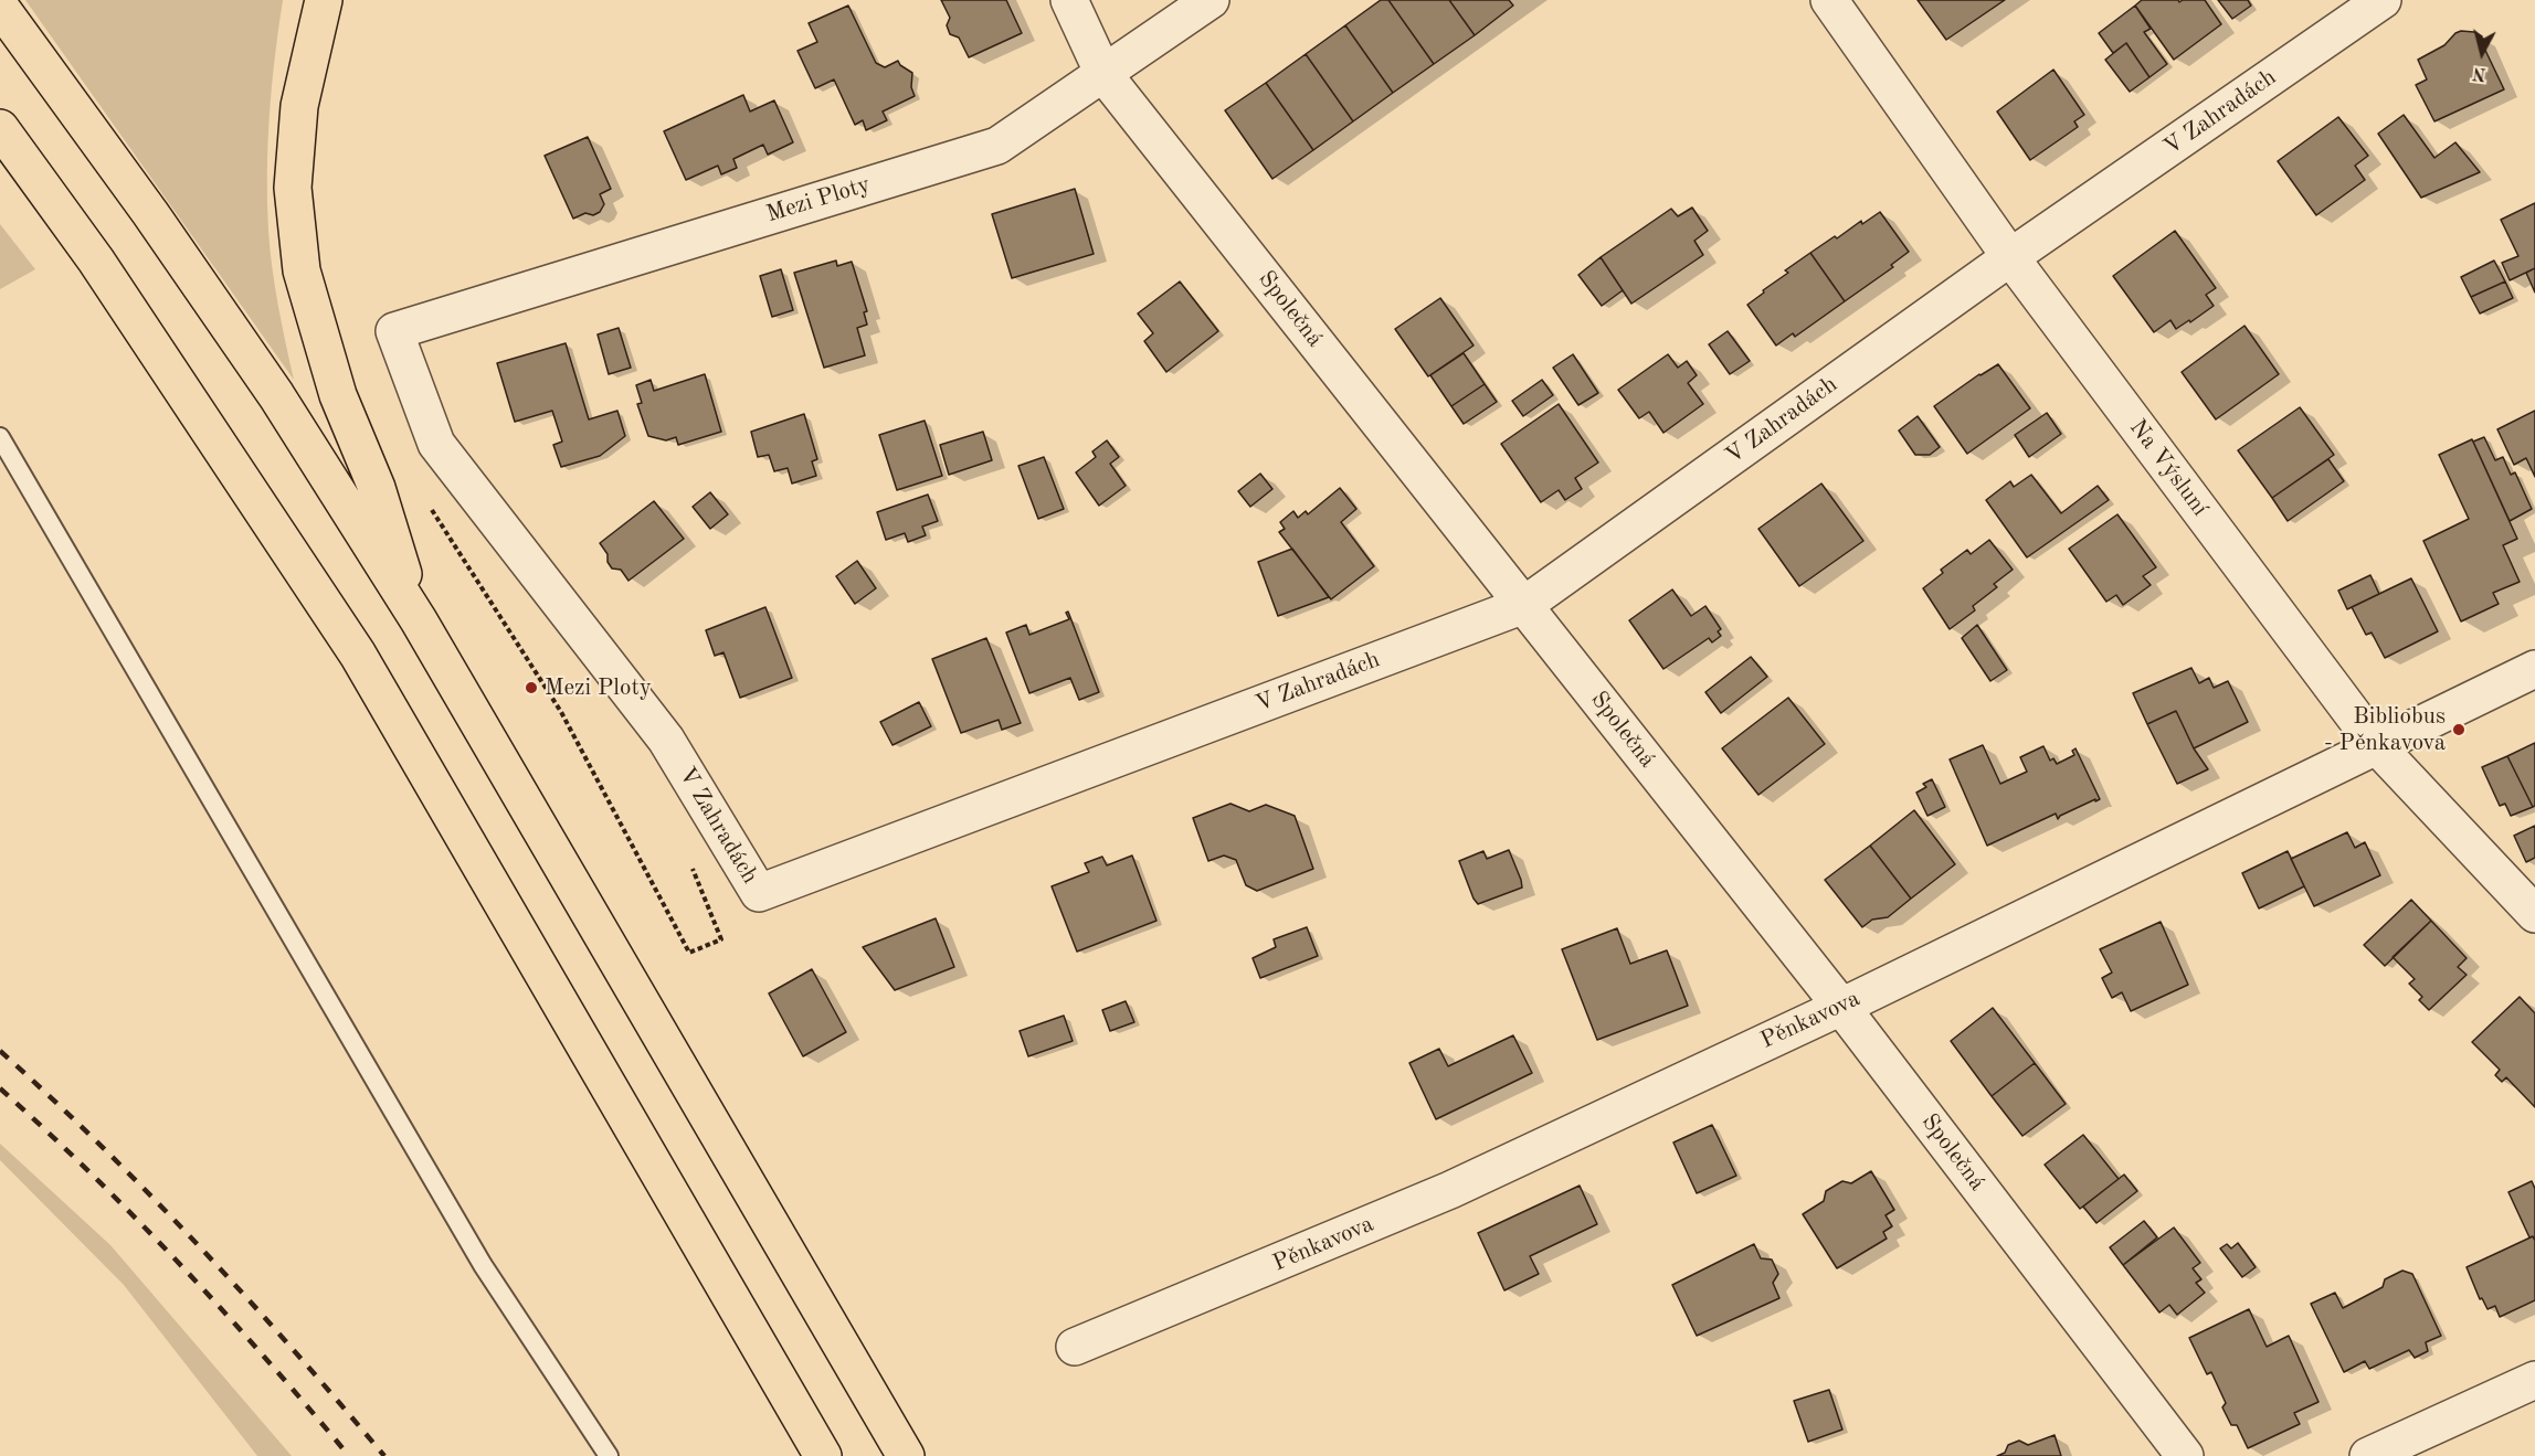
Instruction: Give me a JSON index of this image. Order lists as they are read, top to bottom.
{
  "streets": {
    "street": [
      "V Zahradách",
      "Mezi Ploty",
      "Společná",
      "Na Výsluní",
      "Pěnkavova"
    ]
  },
  "crossings": [
    ["V Zahradách", "Mezi Ploty"],
    ["V Zahradách", "Společná"],
    ["V Zahradách", "Na Výsluní"],
    ["Mezi Ploty", "Společná"],
    ["Společná", "Pěnkavova"],
    ["Na Výsluní", "Pěnkavova"]
  ],
  "places": ["Mezi Ploty", "Bibliobus - Pěnkavova"],
  "north": "bottom"
}
